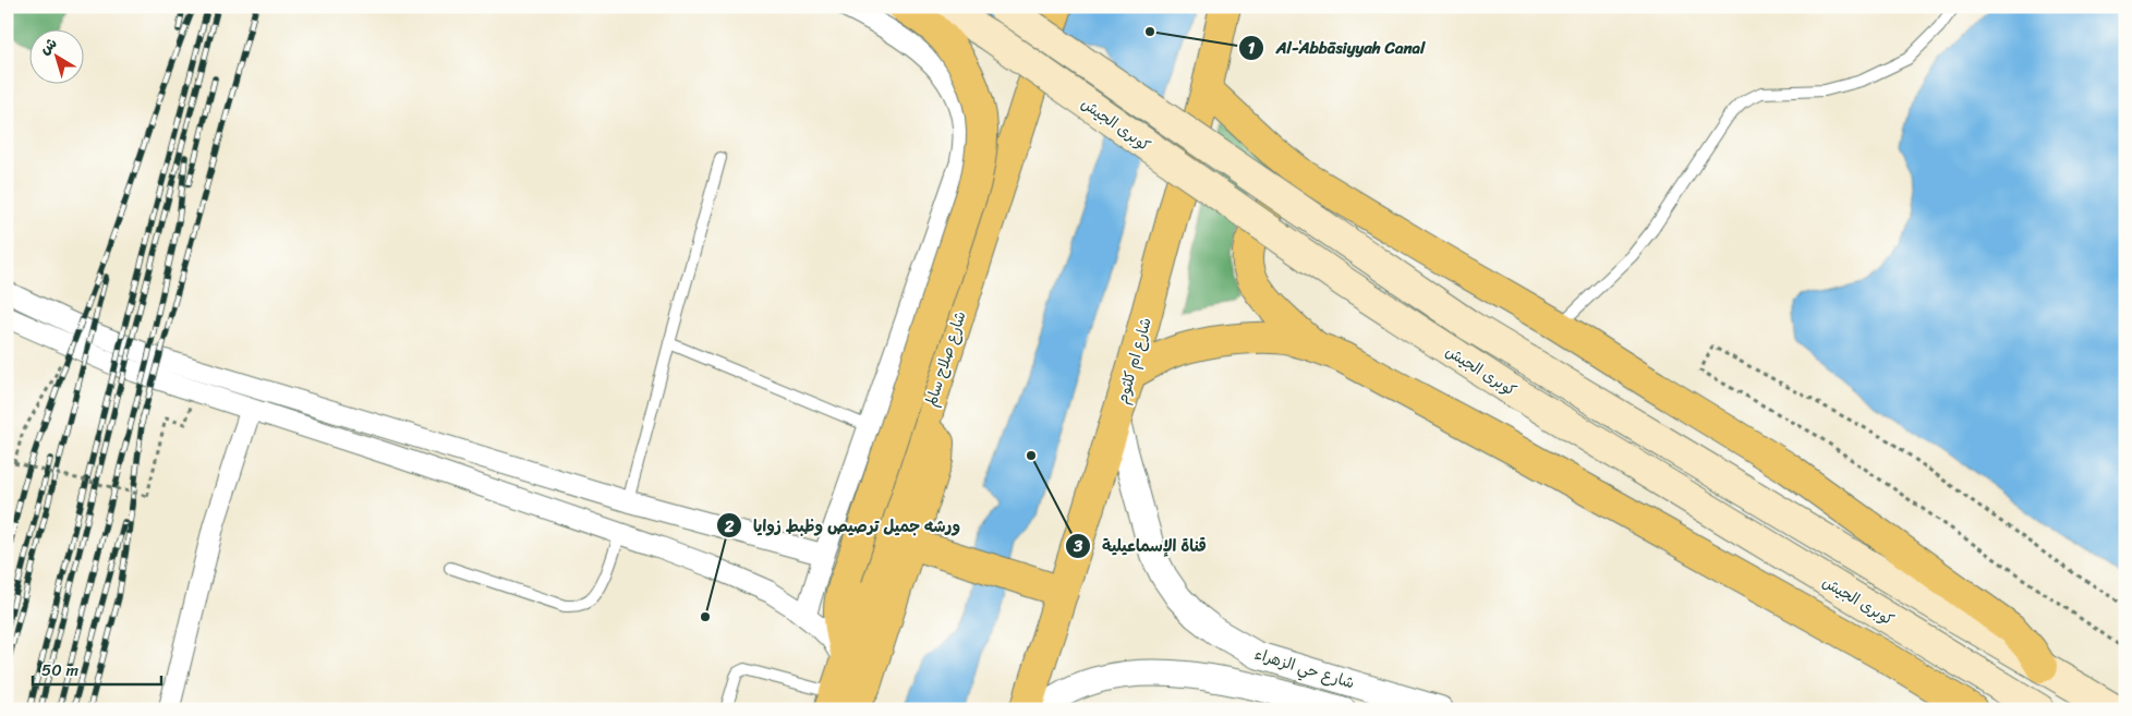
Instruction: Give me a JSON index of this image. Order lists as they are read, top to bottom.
{
  "streets": {
    "highway": ["شارع صلاح سالم", "شارع ام كلثوم"],
    "main road": ["كوبرى الجيش"],
    "street": ["شارع حي الزهراء"]
  },
  "crossings": [
    ["شارع ام كلثوم", "شارع حي الزهراء"]
  ],
  "places": ["Al-ʿAbbāsiyyah Canal", "قناة الإسماعيلية", "ورشه جميل ترصيص وظبط زوايا"],
  "scale_bar": "50 m",
  "north": "top left"
}
